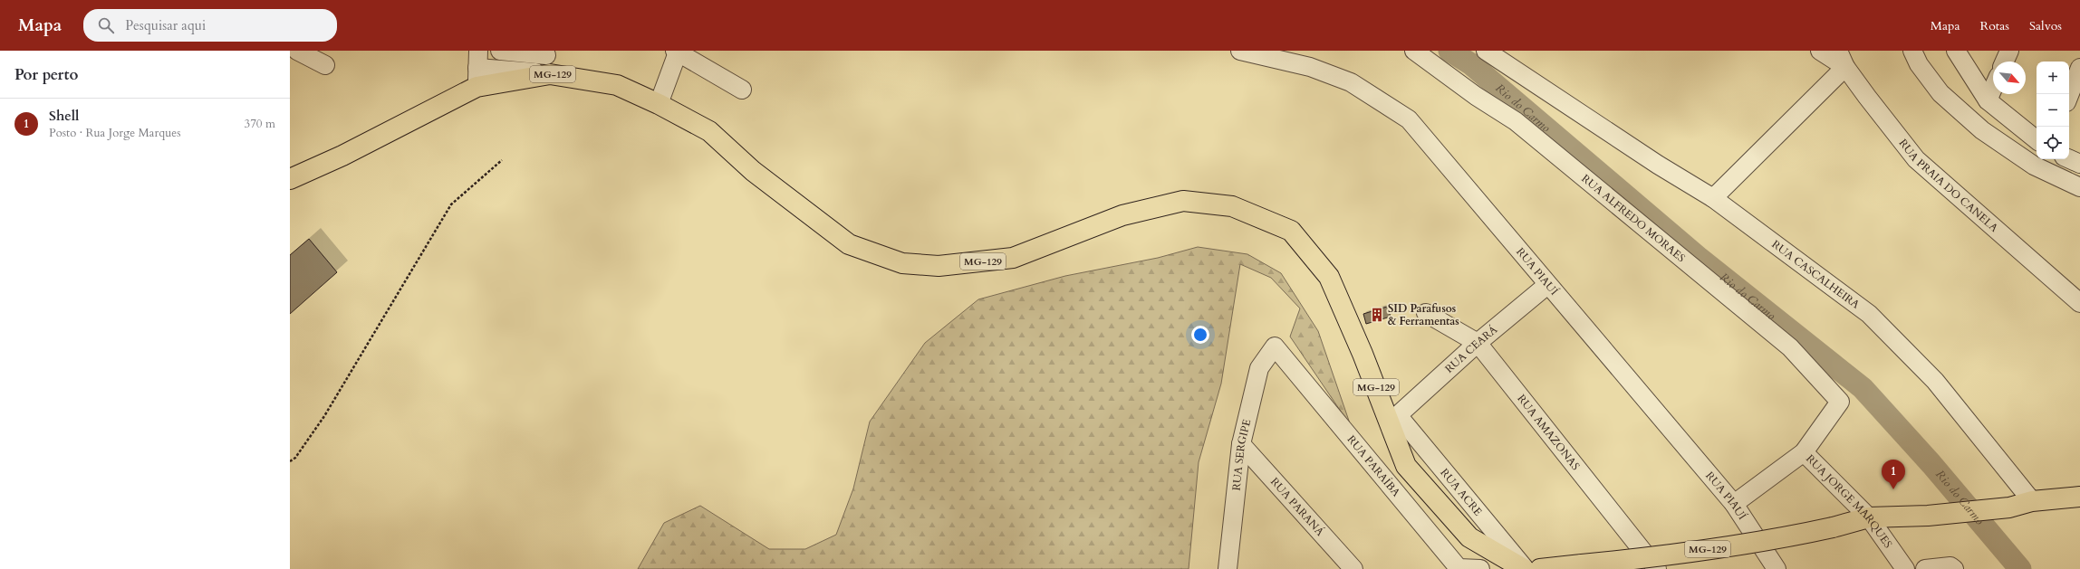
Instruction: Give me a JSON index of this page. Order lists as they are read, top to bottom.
{
  "streets": {
    "main road": ["MG-129"],
    "street": [
      "RUA PRAIA DO CANELA",
      "RUA ALFREDO MORAES",
      "RUA PIAUÍ",
      "RUA CASCALHEIRA",
      "RUA CEARÁ",
      "RUA AMAZONAS",
      "RUA SERGIPE",
      "RUA PARAÍBA",
      "RUA ACRE",
      "RUA JORGE MARQUES",
      "RUA PARANÁ"
    ]
  },
  "crossings": [
    ["MG-129", "RUA CASCALHEIRA"],
    ["MG-129", "RUA ACRE"],
    ["MG-129", "RUA JORGE MARQUES"],
    ["RUA ALFREDO MORAES", "RUA JORGE MARQUES"],
    ["RUA PIAUÍ", "RUA CEARÁ"],
    ["RUA CEARÁ", "RUA AMAZONAS"],
    ["RUA CEARÁ", "RUA ACRE"],
    ["RUA SERGIPE", "RUA PARAÍBA"],
    ["RUA SERGIPE", "RUA PARANÁ"]
  ],
  "water": ["Rio do Carmo"],
  "places": {
    "building": ["SID Parafusos & Ferramentas"]
  },
  "north": "bottom right",
  "page": {
    "header": "Mapa",
    "search": "Pesquisar aqui",
    "nav": ["Mapa", "Rotas", "Salvos"],
    "heading": "Por perto",
    "map_buttons": ["+", "−"],
    "list": [
      {
        "mark": "1",
        "name": "Shell",
        "note": "Posto · Rua Jorge Marques",
        "value": "370 m"
      }
    ],
    "pins": "1"
  }
}
